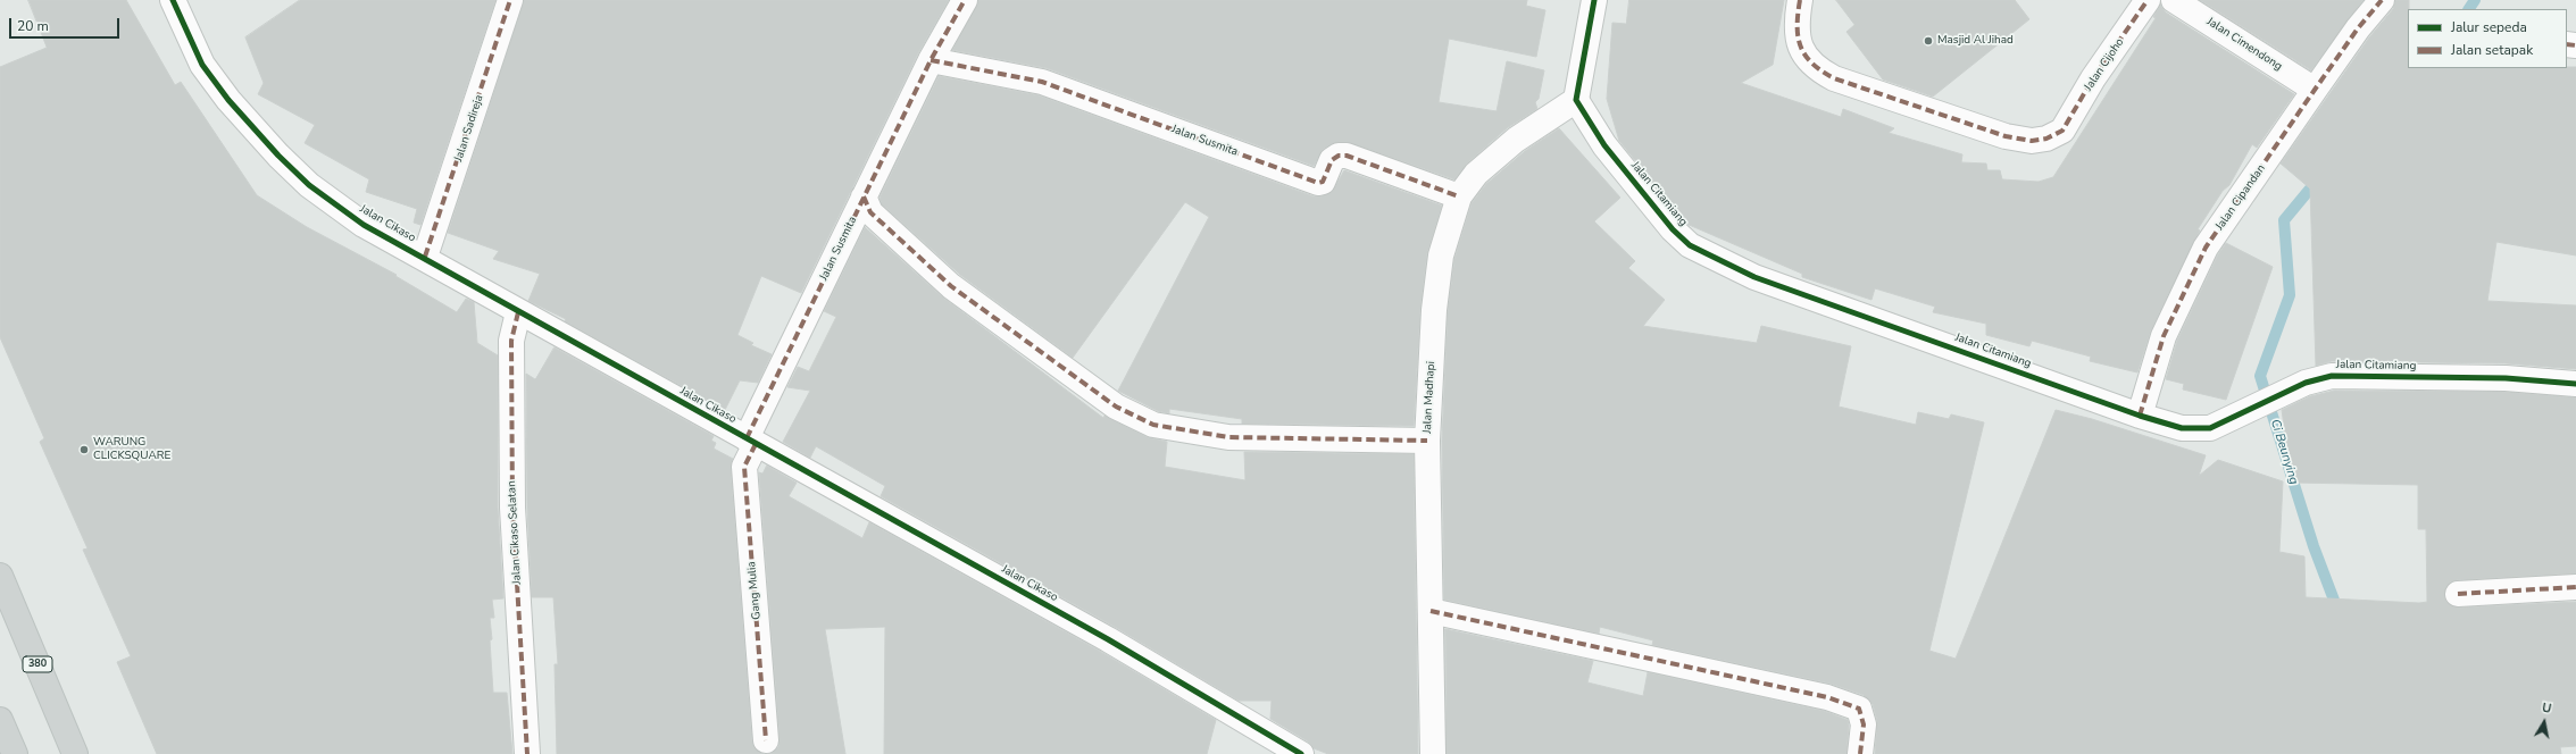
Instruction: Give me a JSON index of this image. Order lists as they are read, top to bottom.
{
  "streets": {
    "main road": ["380"],
    "street": [
      "Jalan Cimendong",
      "Jalan Cijoho",
      "Jalan Sadireja",
      "Jalan Susmita",
      "Jalan Citamiang",
      "Jalan Cipandan",
      "Jalan Cikaso",
      "Jalan Madhapi",
      "Jalan Cikaso Selatan",
      "Gang Mulia"
    ]
  },
  "crossings": [
    ["Jalan Cimendong", "Jalan Cipandan"],
    ["Jalan Sadireja", "Jalan Cikaso"],
    ["Jalan Susmita", "Jalan Cikaso"],
    ["Jalan Susmita", "Jalan Madhapi"],
    ["Jalan Susmita", "Gang Mulia"],
    ["Jalan Citamiang", "Jalan Cipandan"],
    ["Jalan Citamiang", "Jalan Madhapi"],
    ["Jalan Cikaso", "Jalan Cikaso Selatan"],
    ["Jalan Cikaso", "Gang Mulia"]
  ],
  "water": ["Ci Beunying"],
  "places": ["Masjid Al Jihad", "WARUNG CLICKSQUARE"],
  "legend": ["Jalur sepeda", "Jalan setapak"],
  "scale_bar": "20 m",
  "north": "top"
}
